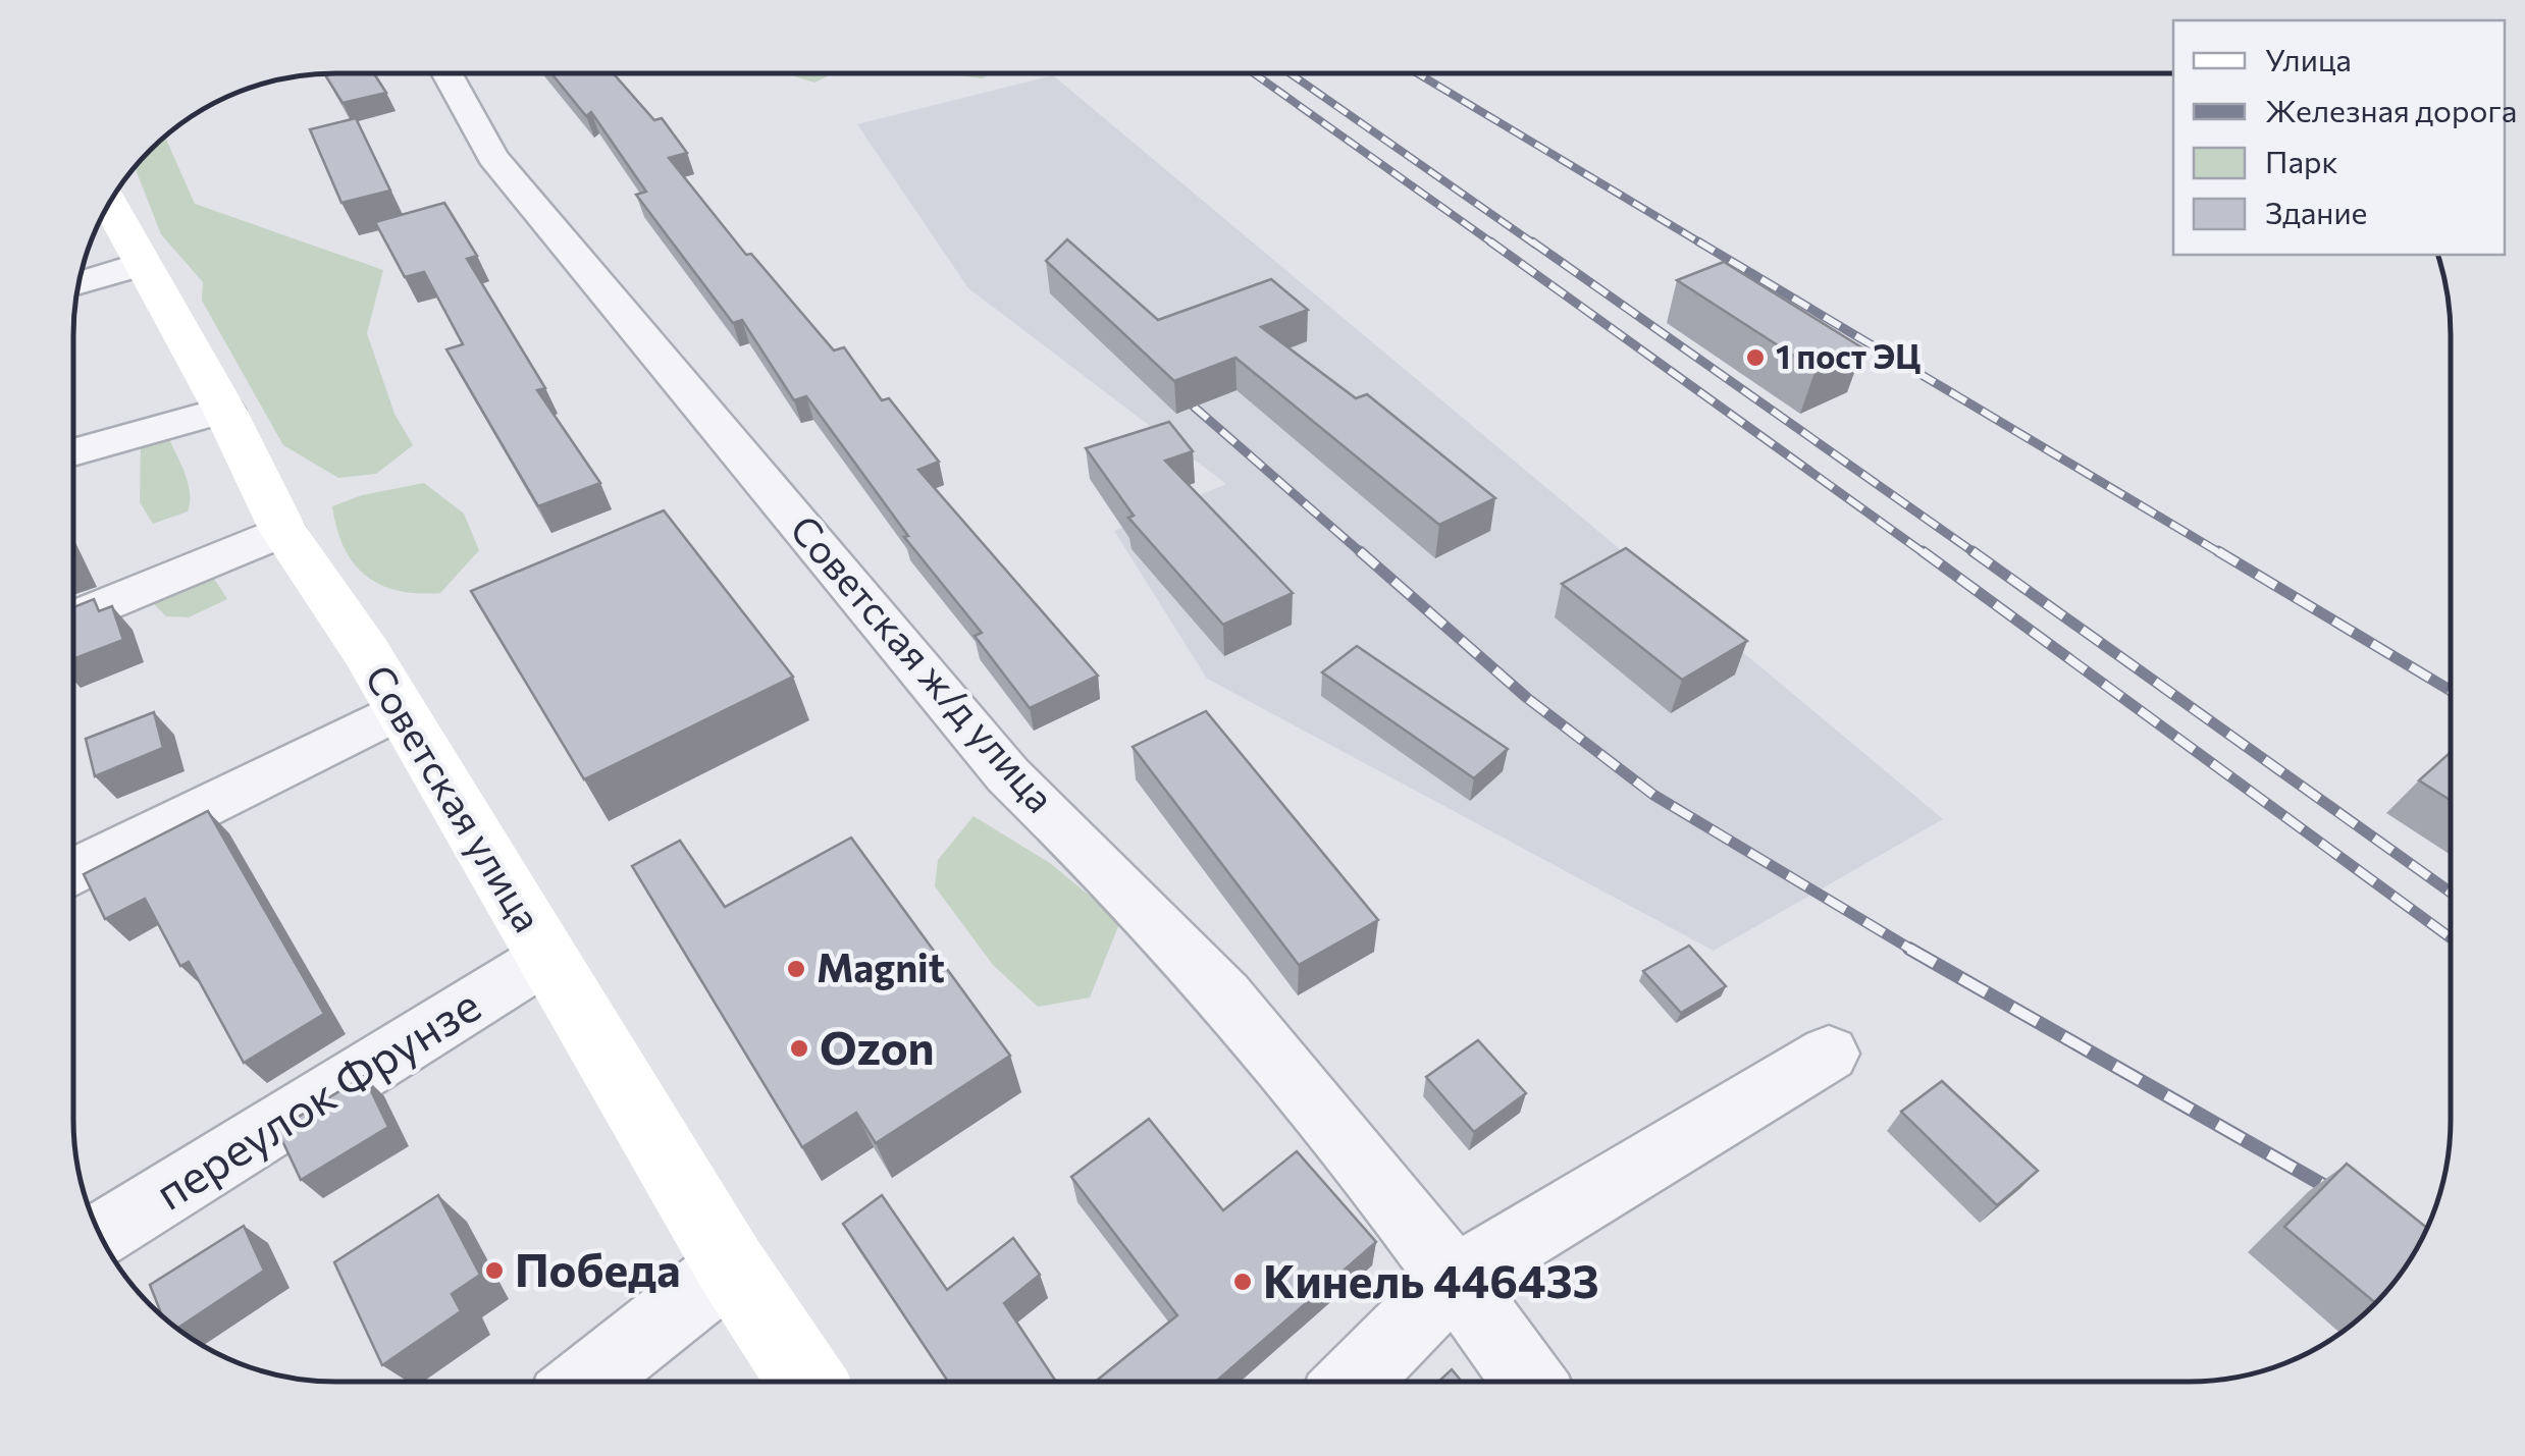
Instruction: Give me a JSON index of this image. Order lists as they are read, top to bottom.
{
  "streets": {
    "main road": ["Советская улица"],
    "street": ["Советская ж/д улица", "переулок Фрунзе"]
  },
  "crossings": [
    ["Советская улица", "переулок Фрунзе"]
  ],
  "places": [
    "1 пост ЭЦ",
    "Magnit",
    "Ozon",
    "Победа",
    "Кинель 446433"
  ],
  "legend": [
    "Улица",
    "Железная дорога",
    "Парк",
    "Здание"
  ]
}
